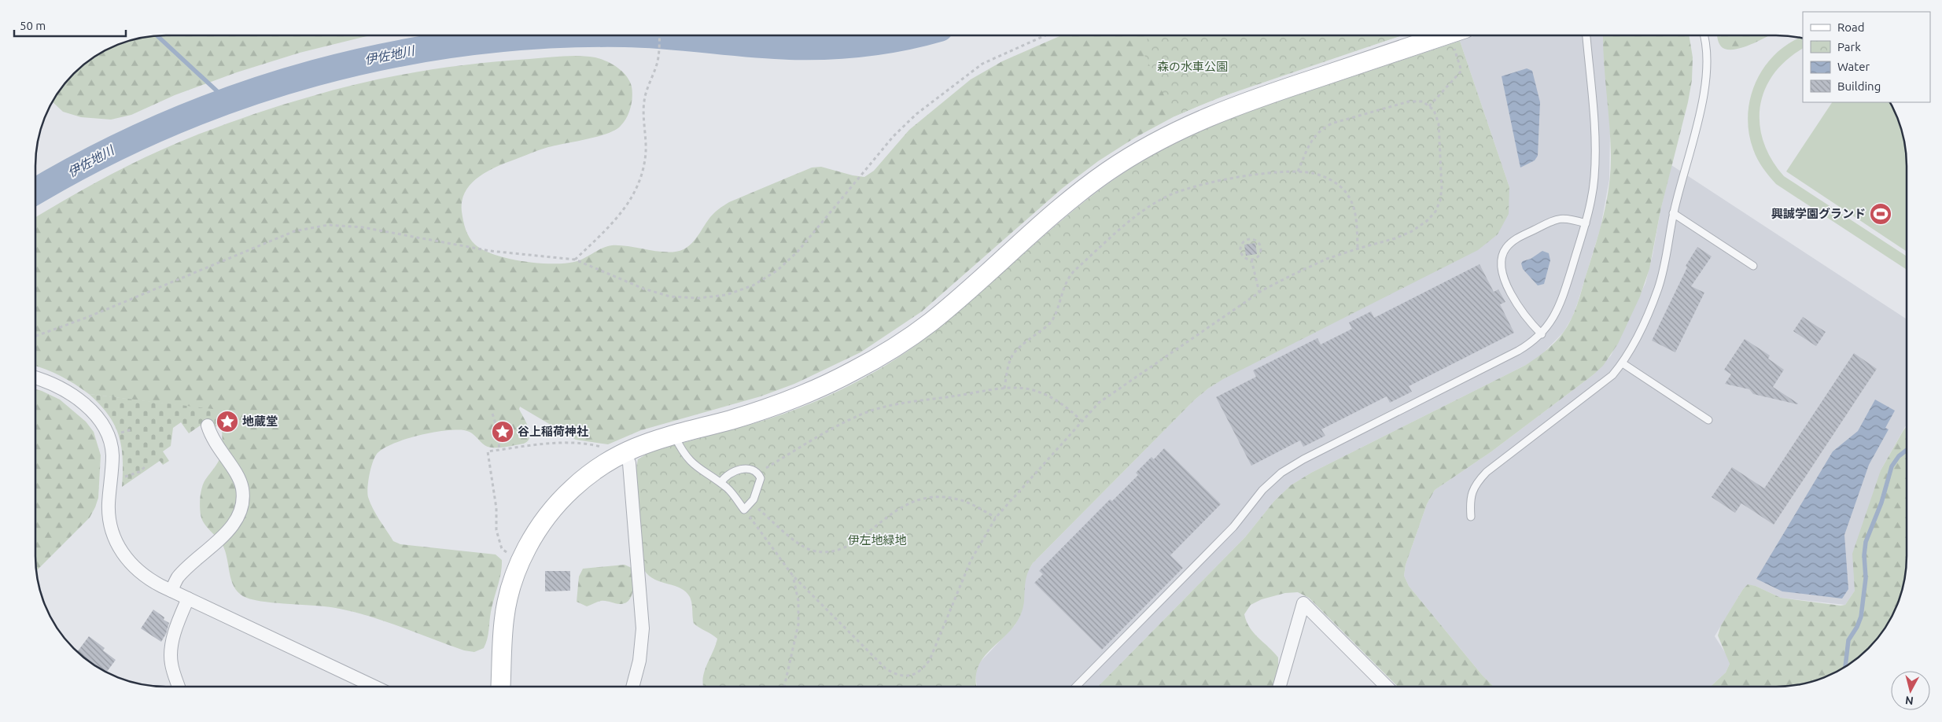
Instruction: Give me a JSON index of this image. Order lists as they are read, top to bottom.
{
  "water": ["伊佐地川"],
  "parks": ["森の水車公園", "伊左地緑地"],
  "places": {
    "sports": ["興誠学園グランド"],
    "place": ["地蔵堂", "谷上稲荷神社"]
  },
  "legend": [
    "Road",
    "Park",
    "Water",
    "Building"
  ],
  "scale_bar": "50 m",
  "north": "bottom"
}
